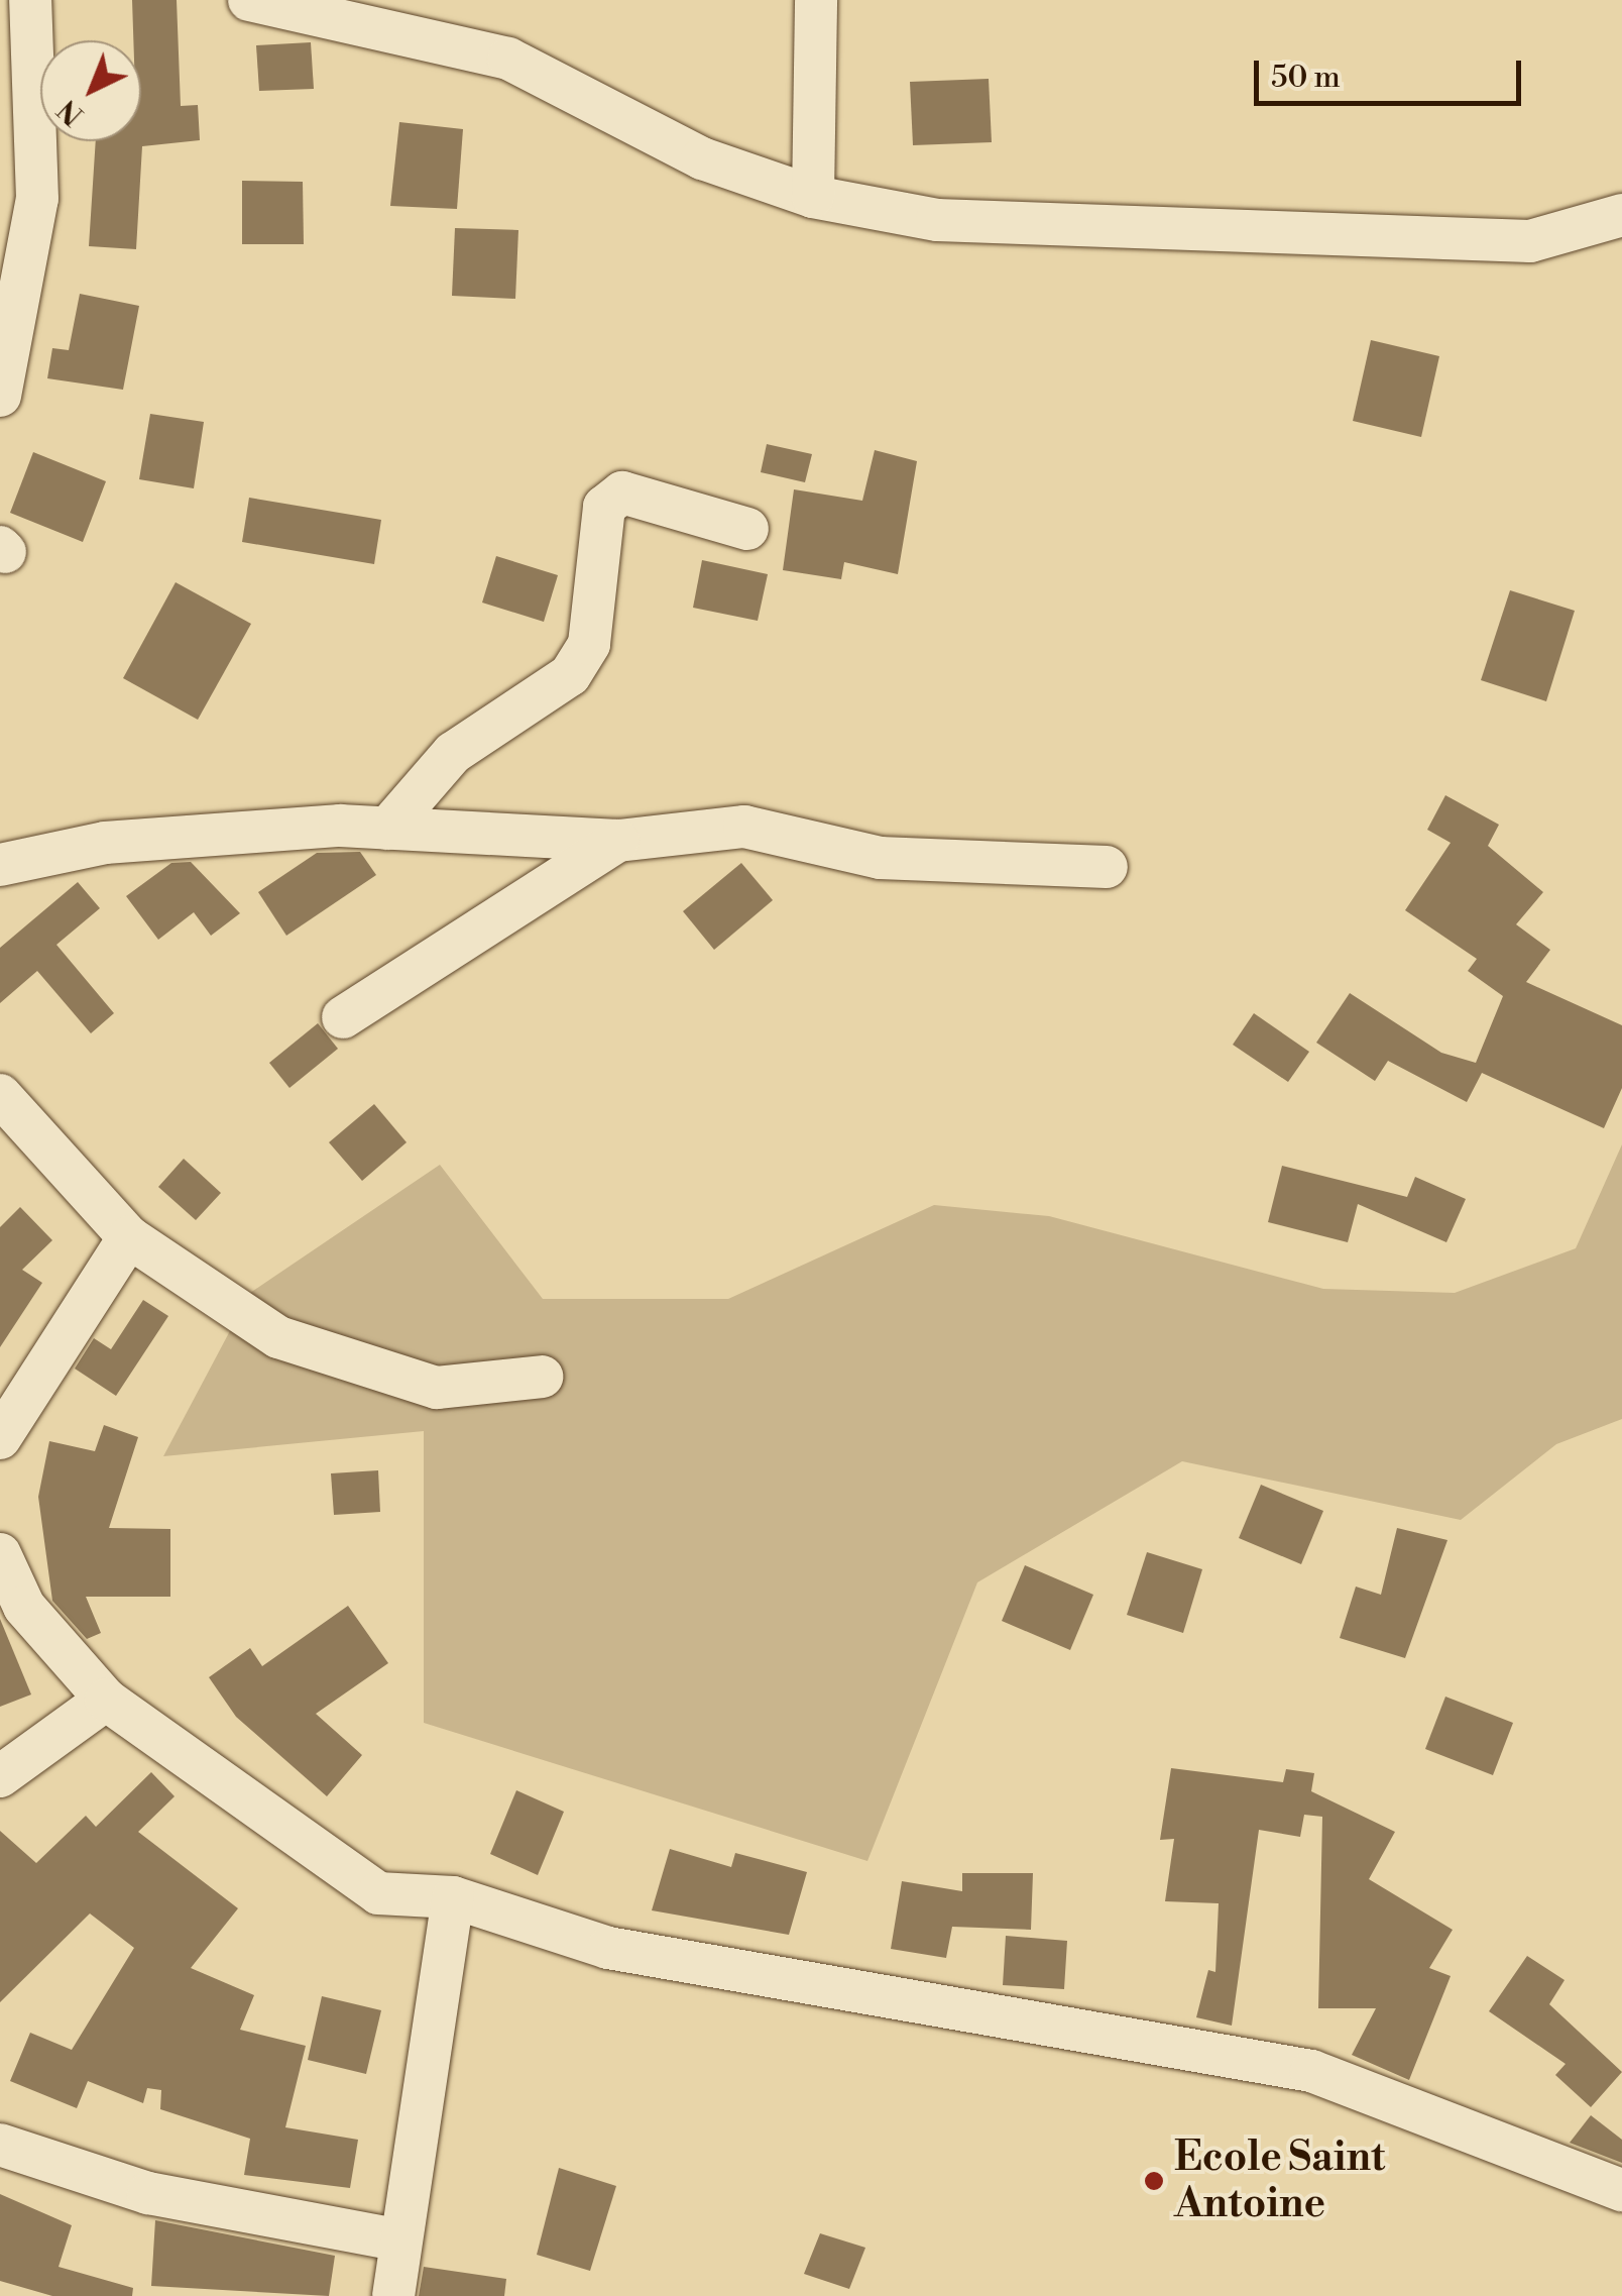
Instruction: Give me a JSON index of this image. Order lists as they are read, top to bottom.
{
  "places": ["Ecole Saint Antoine"],
  "scale_bar": "50 m",
  "north": "bottom left"
}
